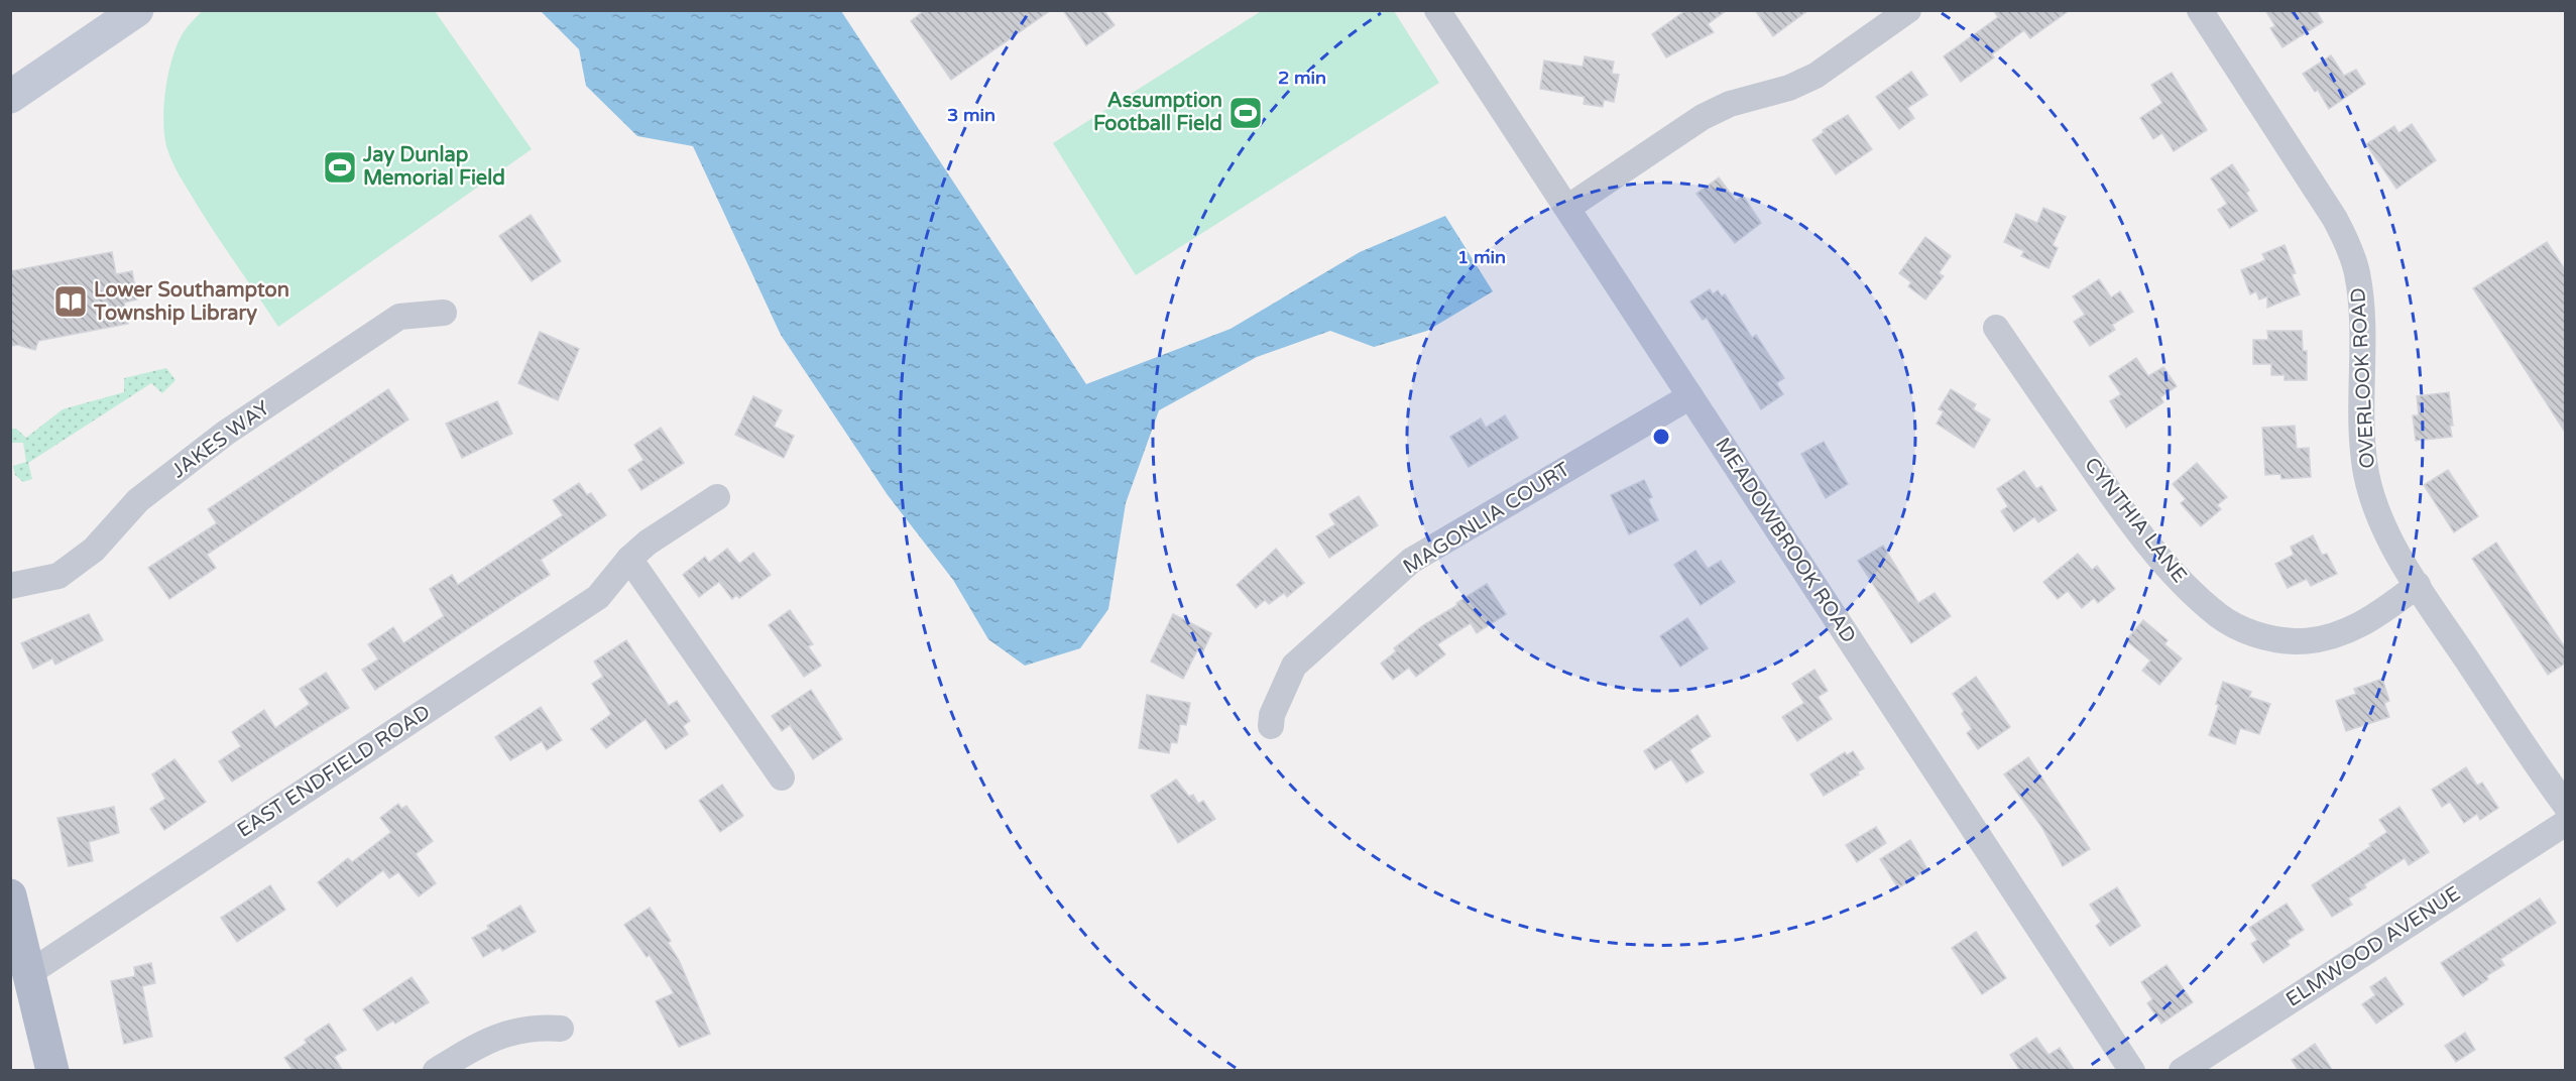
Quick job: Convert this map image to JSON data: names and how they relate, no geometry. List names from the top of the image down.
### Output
{
  "streets": {
    "street": [
      "OVERLOOK ROAD",
      "JAKES WAY",
      "MAGONLIA COURT",
      "CYNTHIA LANE",
      "MEADOWBROOK ROAD",
      "EAST ENDFIELD ROAD",
      "ELMWOOD AVENUE"
    ]
  },
  "crossings": [
    ["OVERLOOK ROAD", "CYNTHIA LANE"],
    ["MAGONLIA COURT", "MEADOWBROOK ROAD"]
  ],
  "places": {
    "sports": ["Assumption Football Field", "Jay Dunlap Memorial Field"],
    "library": ["Lower Southampton Township Library"]
  },
  "rings": ["2 min", "3 min", "1 min"]
}
